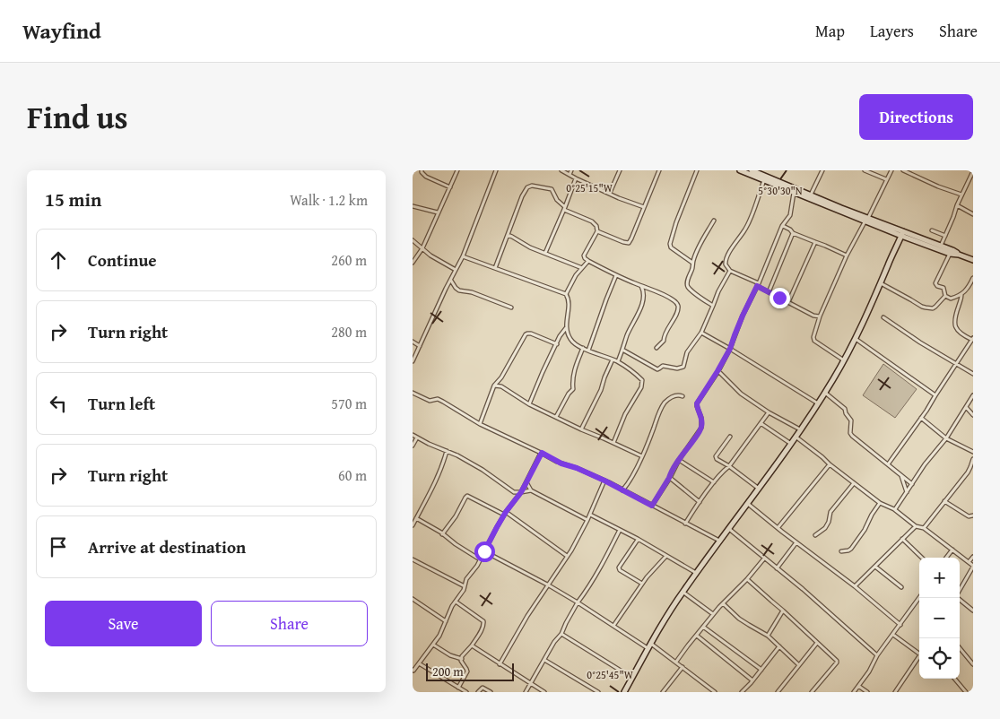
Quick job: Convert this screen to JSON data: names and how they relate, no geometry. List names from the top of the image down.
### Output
{
  "scale_bar": "200 m",
  "page": {
    "header": "Wayfind",
    "nav": ["Map", "Layers", "Share"],
    "title": "Find us",
    "buttons": [
      "Directions",
      ["Save", "Share"]
    ],
    "heading": ["15 min", "Walk · 1.2 km"],
    "list": [
      ["Continue", "260 m"],
      ["Turn right", "280 m"],
      ["Turn left", "570 m"],
      ["Turn right", "60 m"],
      "Arrive at destination"
    ],
    "map_buttons": ["+", "−"],
    "scale": "200 m"
  },
  "coordinates": ["0°25'15\"W", "5°30'30\"N", "0°25'45\"W"]
}
